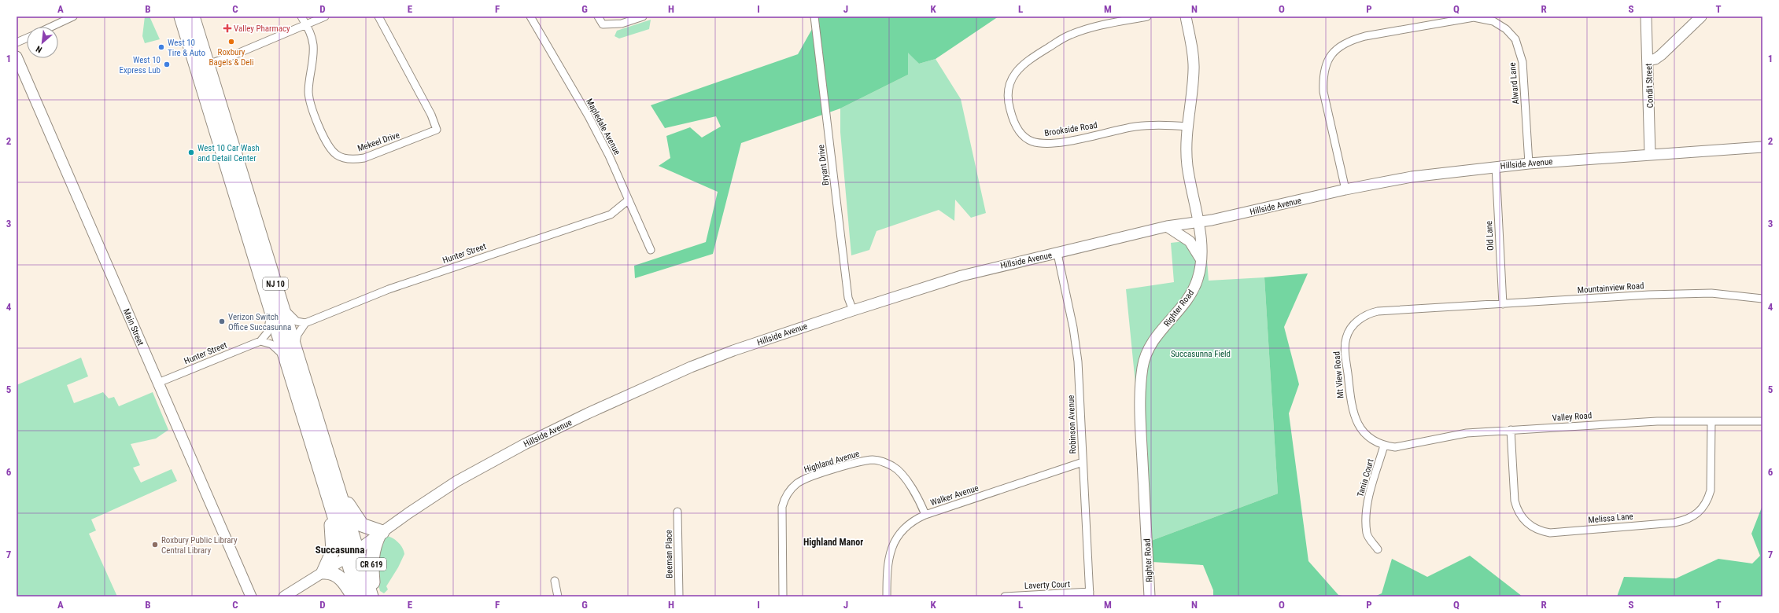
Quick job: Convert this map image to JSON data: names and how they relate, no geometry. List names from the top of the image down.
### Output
{
  "streets": {
    "highway": ["NJ 10", "CR 619"],
    "main road": [
      "Condit Street",
      "Hillside Avenue",
      "Righter Road",
      "Main Street"
    ],
    "street": [
      "Alward Lane",
      "Mapledale Avenue",
      "Brookside Road",
      "Mekeel Drive",
      "Bryant Drive",
      "Old Lane",
      "Hunter Street",
      "Mountainview Road",
      "Mt View Road",
      "Valley Road",
      "Robinson Avenue",
      "Highland Avenue",
      "Tania Court",
      "Walker Avenue",
      "Melissa Lane",
      "Beeman Place",
      "Laverty Court"
    ]
  },
  "crossings": [
    ["Alward Lane", "Hillside Avenue"],
    ["Condit Street", "Hillside Avenue"],
    ["Mapledale Avenue", "Hunter Street"],
    ["Brookside Road", "Righter Road"],
    ["Hillside Avenue", "Bryant Drive"],
    ["Hillside Avenue", "Old Lane"],
    ["Hillside Avenue", "NJ 10"],
    ["Hillside Avenue", "Righter Road"],
    ["Hillside Avenue", "Robinson Avenue"],
    ["Hillside Avenue", "CR 619"],
    ["Old Lane", "Mountainview Road"],
    ["Hunter Street", "Main Street"],
    ["NJ 10", "CR 619"],
    ["Mountainview Road", "Mt View Road"],
    ["Mt View Road", "Valley Road"],
    ["Mt View Road", "Tania Court"],
    ["Valley Road", "Tania Court"],
    ["Valley Road", "Melissa Lane"],
    ["Robinson Avenue", "Walker Avenue"],
    ["Robinson Avenue", "Laverty Court"],
    ["Highland Avenue", "Walker Avenue"]
  ],
  "districts": ["Highland Manor", "Succasunna"],
  "parks": ["Succasunna Field"],
  "places": {
    "health": ["Valley Pharmacy"],
    "other": [
      "Roxbury Bagels & Deli",
      "West 10 Tire & Auto",
      "West 10 Express Lub",
      "West 10 Car Wash and Detail Center",
      "Verizon Switch Office Succasunna",
      "Roxbury Public Library Central Library"
    ]
  },
  "north": "bottom left",
  "grid": {
    "columns": [
      "A",
      "B",
      "C",
      "D",
      "E",
      "F",
      "G",
      "H",
      "I",
      "J",
      "K",
      "L",
      "M",
      "N",
      "O",
      "P",
      "Q",
      "R",
      "S",
      "T"
    ],
    "rows": [
      "1",
      "2",
      "3",
      "4",
      "5",
      "6",
      "7"
    ]
  }
}
